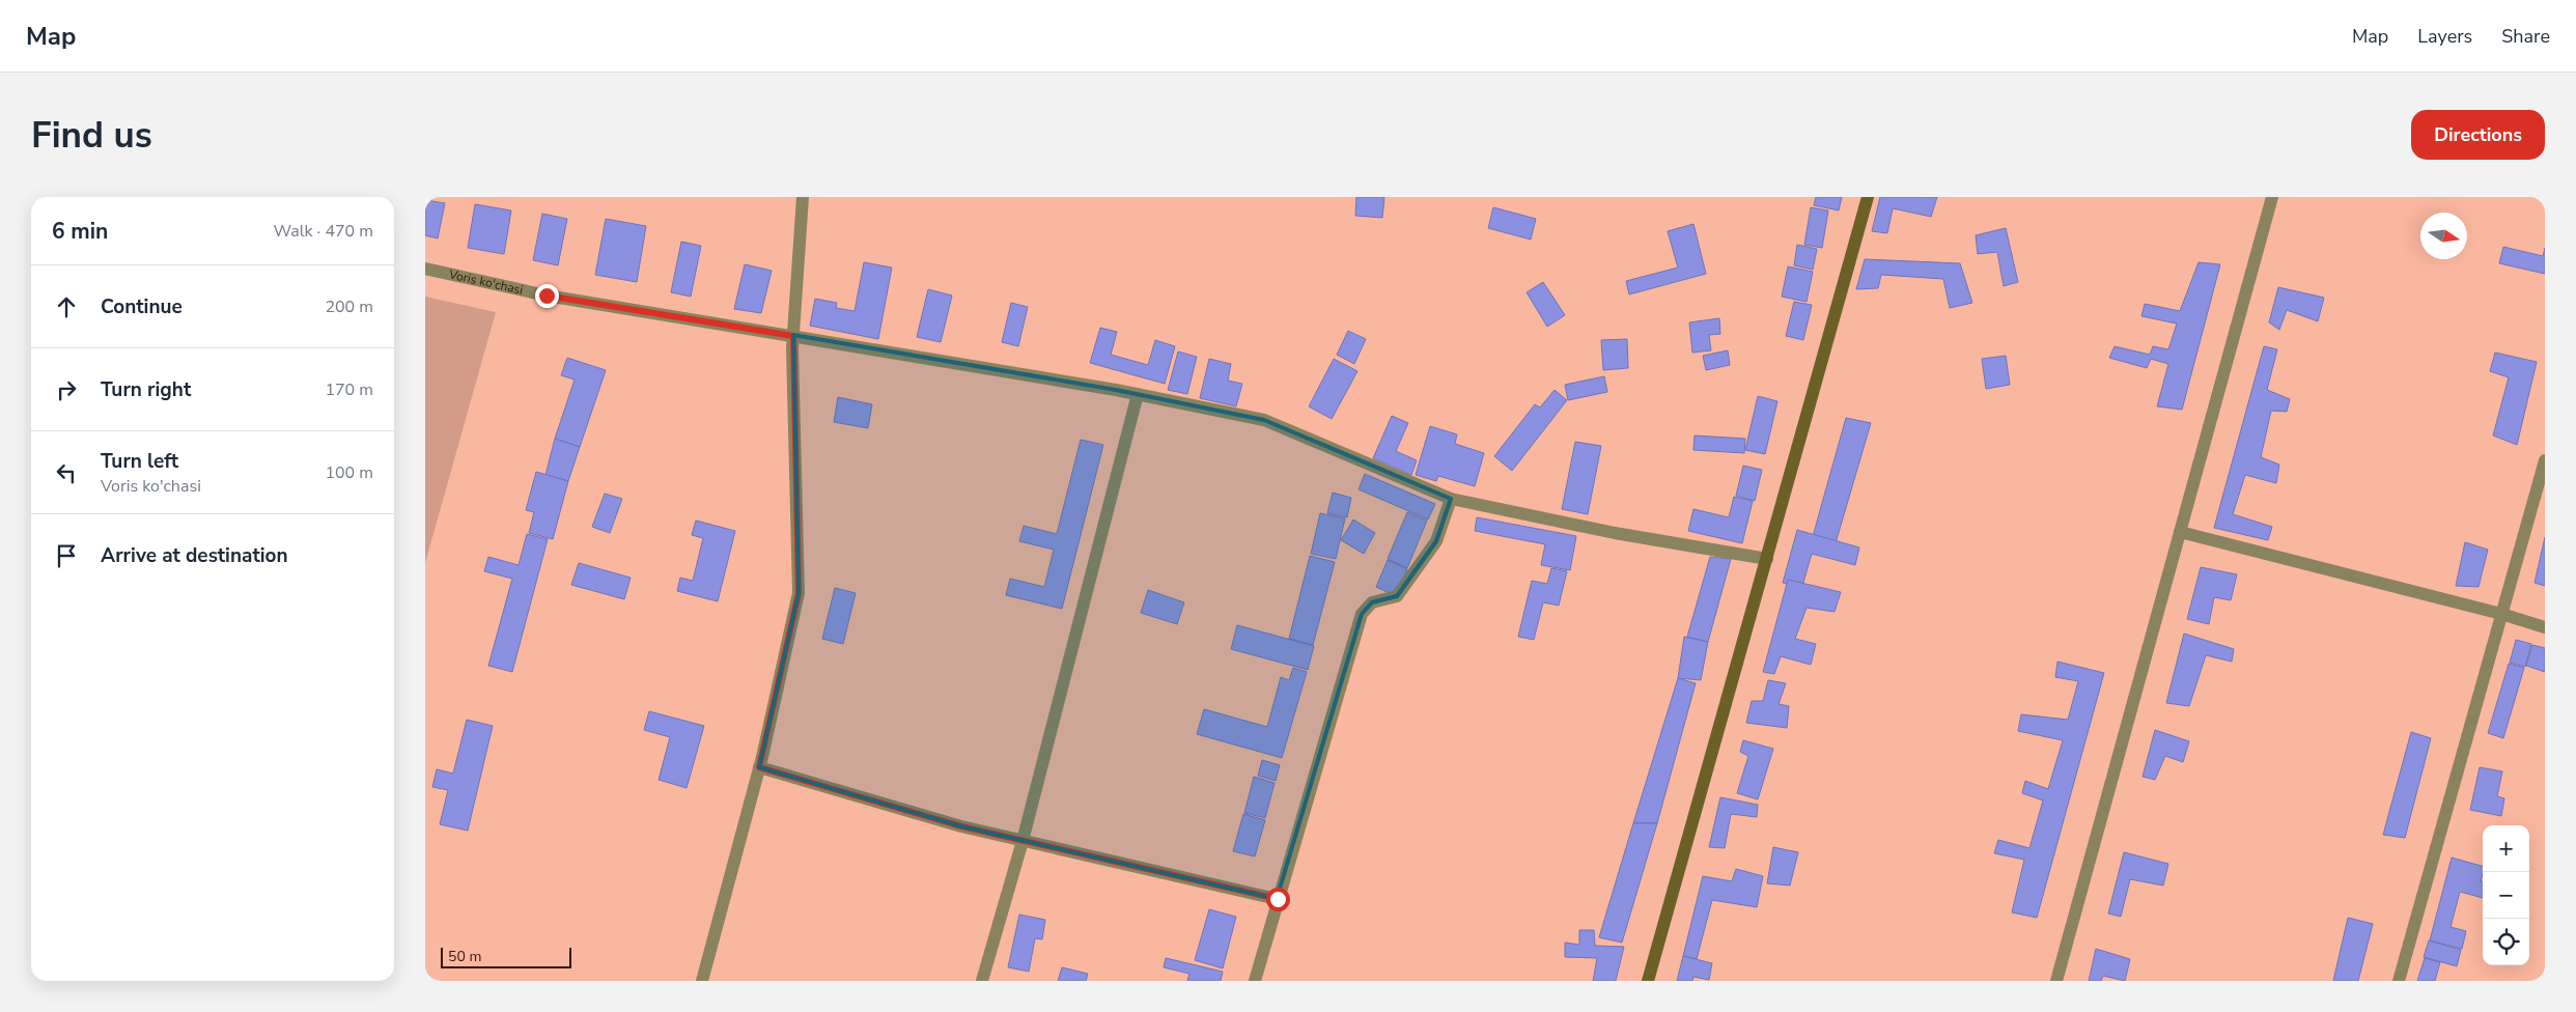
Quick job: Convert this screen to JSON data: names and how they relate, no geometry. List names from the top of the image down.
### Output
{
  "streets": {
    "street": ["Voris ko'chasi"]
  },
  "scale_bar": "50 m",
  "north": "right",
  "page": {
    "header": "Map",
    "nav": ["Map", "Layers", "Share"],
    "buttons": "Directions",
    "title": "Find us",
    "heading": ["6 min", "Walk · 470 m"],
    "list": [
      ["Continue", "200 m"],
      ["Turn right", "170 m"],
      ["Turn left", "Voris ko'chasi", "100 m"],
      "Arrive at destination"
    ],
    "map_buttons": ["+", "−"],
    "scale": "50 m"
  }
}
